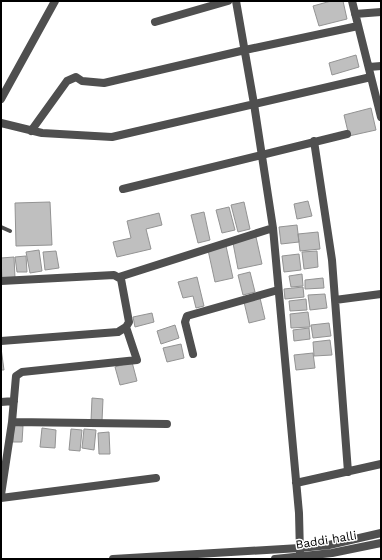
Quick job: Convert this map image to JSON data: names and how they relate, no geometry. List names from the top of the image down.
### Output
{
  "streets": {
    "street": ["Baddi halli"]
  }
}
